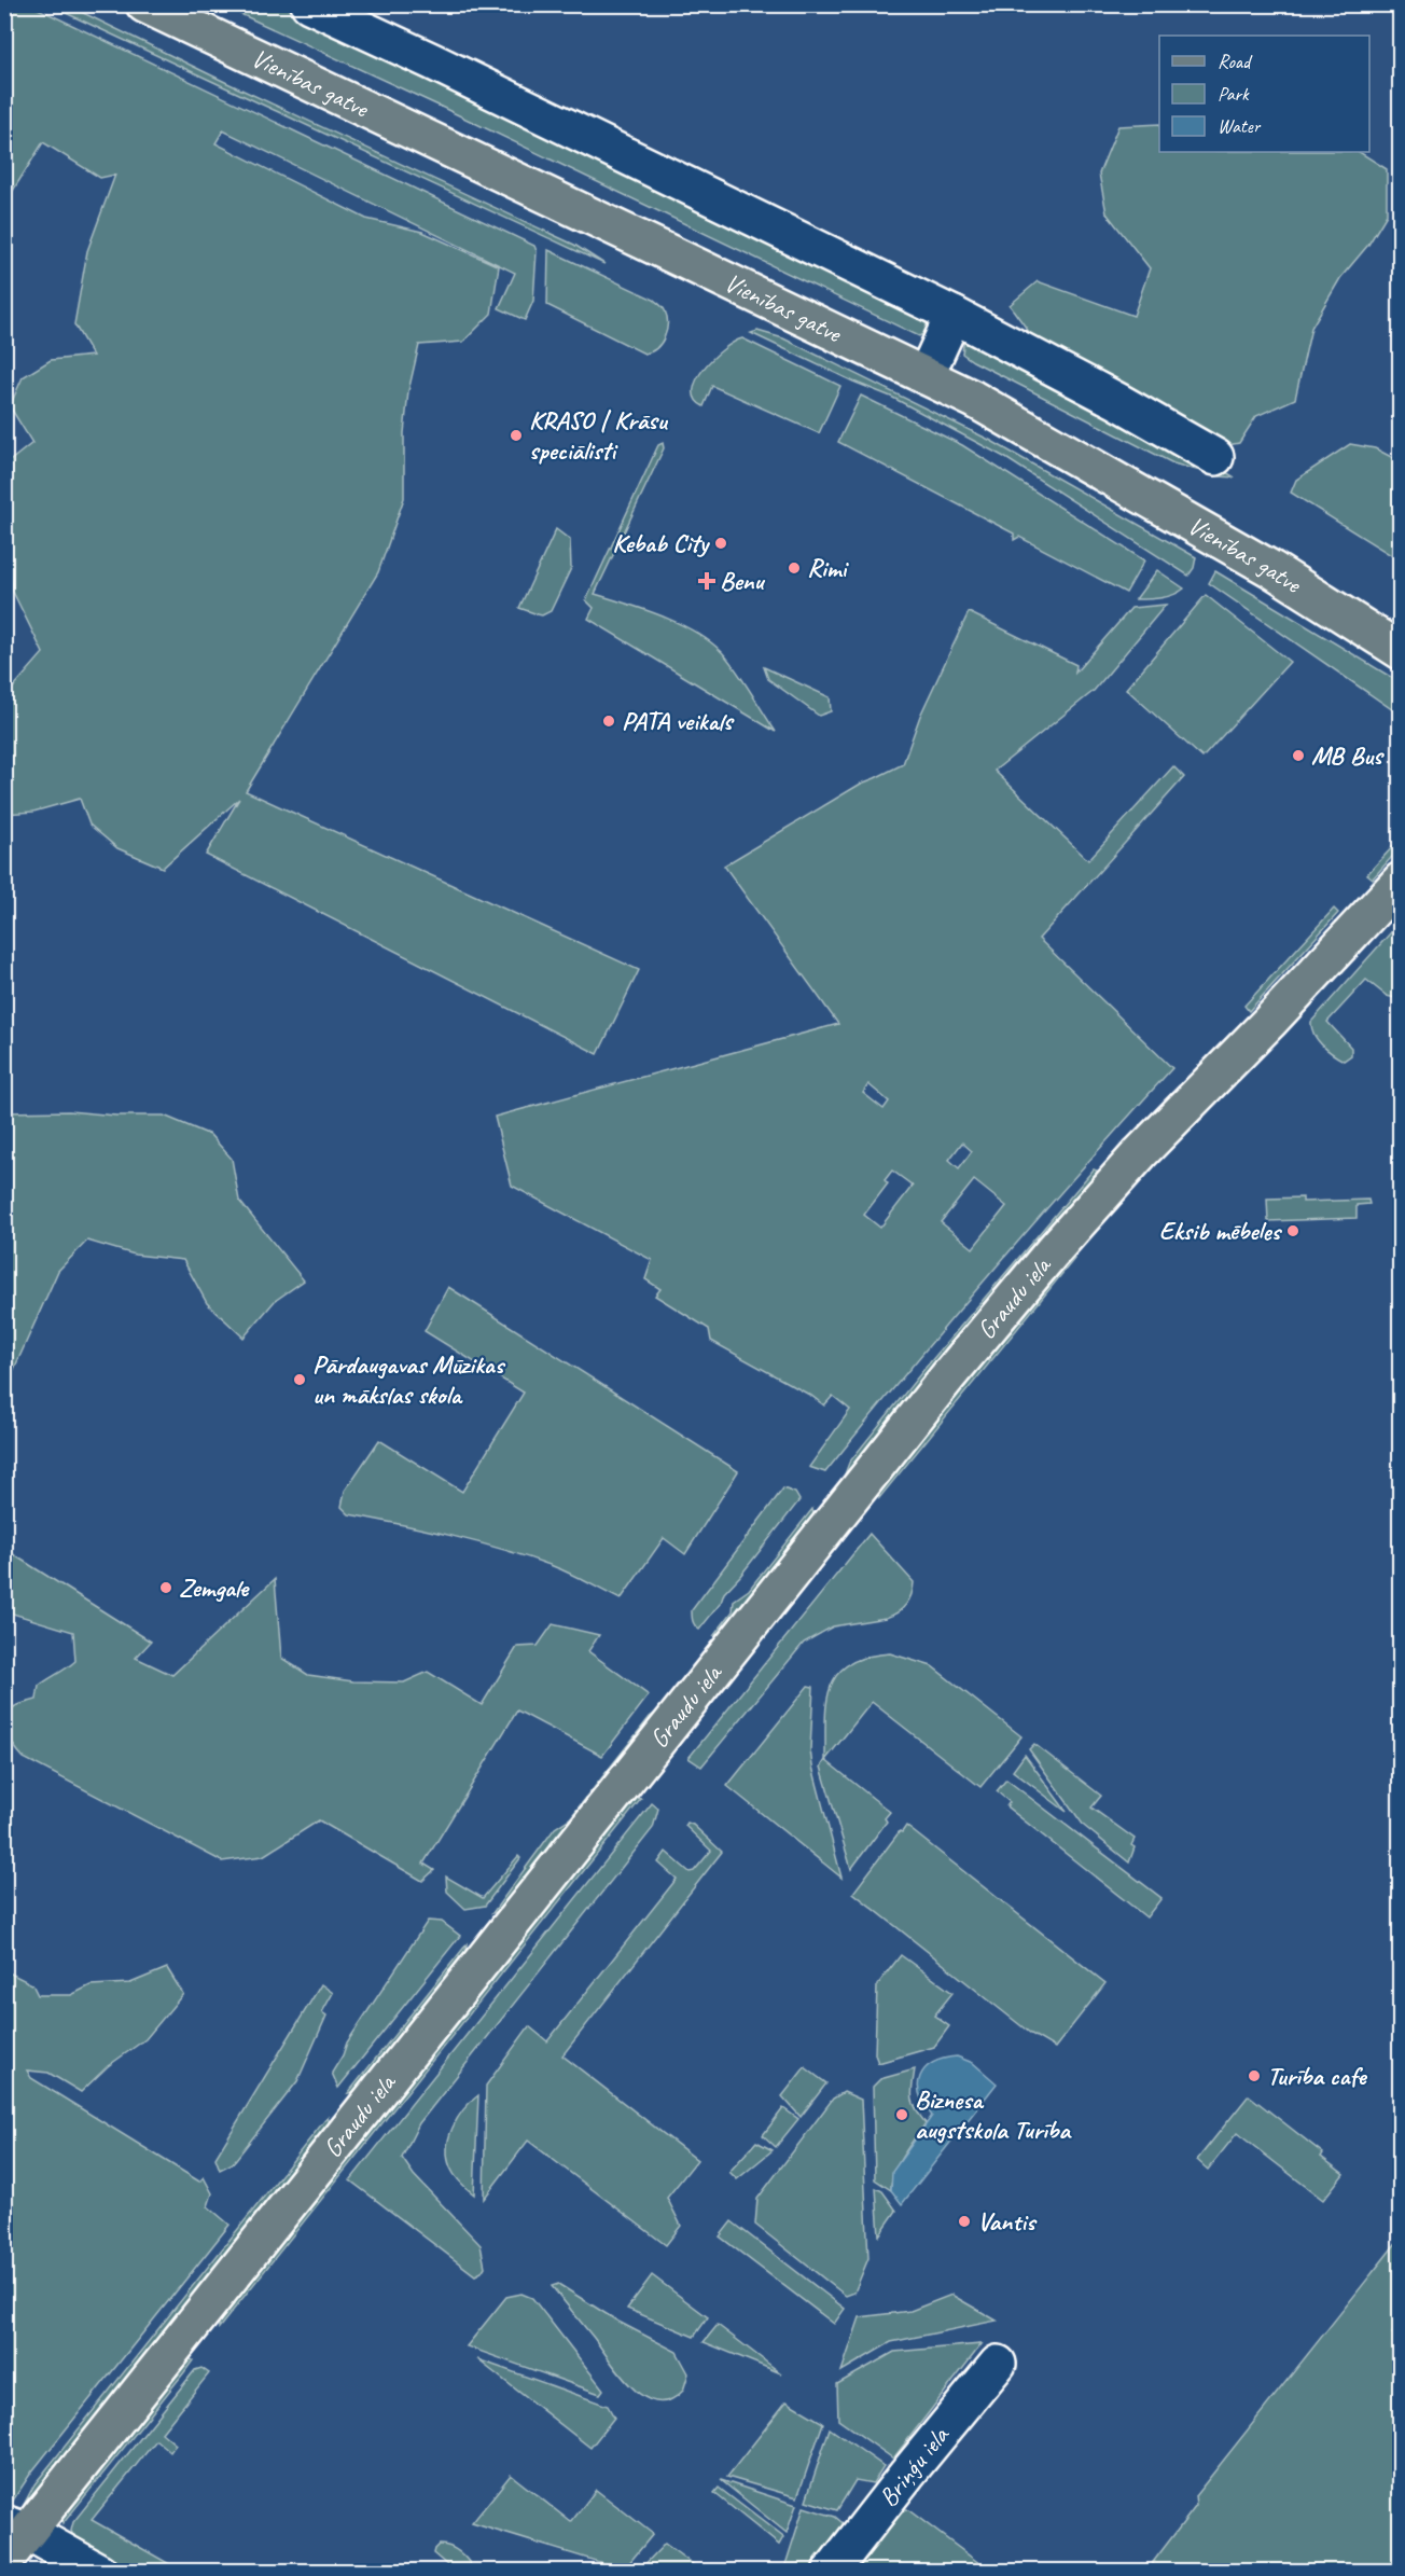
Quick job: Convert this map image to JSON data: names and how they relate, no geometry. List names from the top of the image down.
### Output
{
  "streets": {
    "main road": ["Vienības gatve", "Graudu iela"],
    "street": ["Briņģu iela"]
  },
  "places": {
    "other": [
      "KRASO | Krāsu speciālisti",
      "Kebab City",
      "Rimi",
      "PATA veikals",
      "MB Bus",
      "Eksib mēbeles",
      "Pārdaugavas Mūzikas un mākslas skola",
      "Zemgale",
      "Turība cafe",
      "Biznesa augstskola Turība",
      "Vantis"
    ],
    "health": ["Benu"]
  },
  "legend": ["Road", "Park", "Water"]
}
